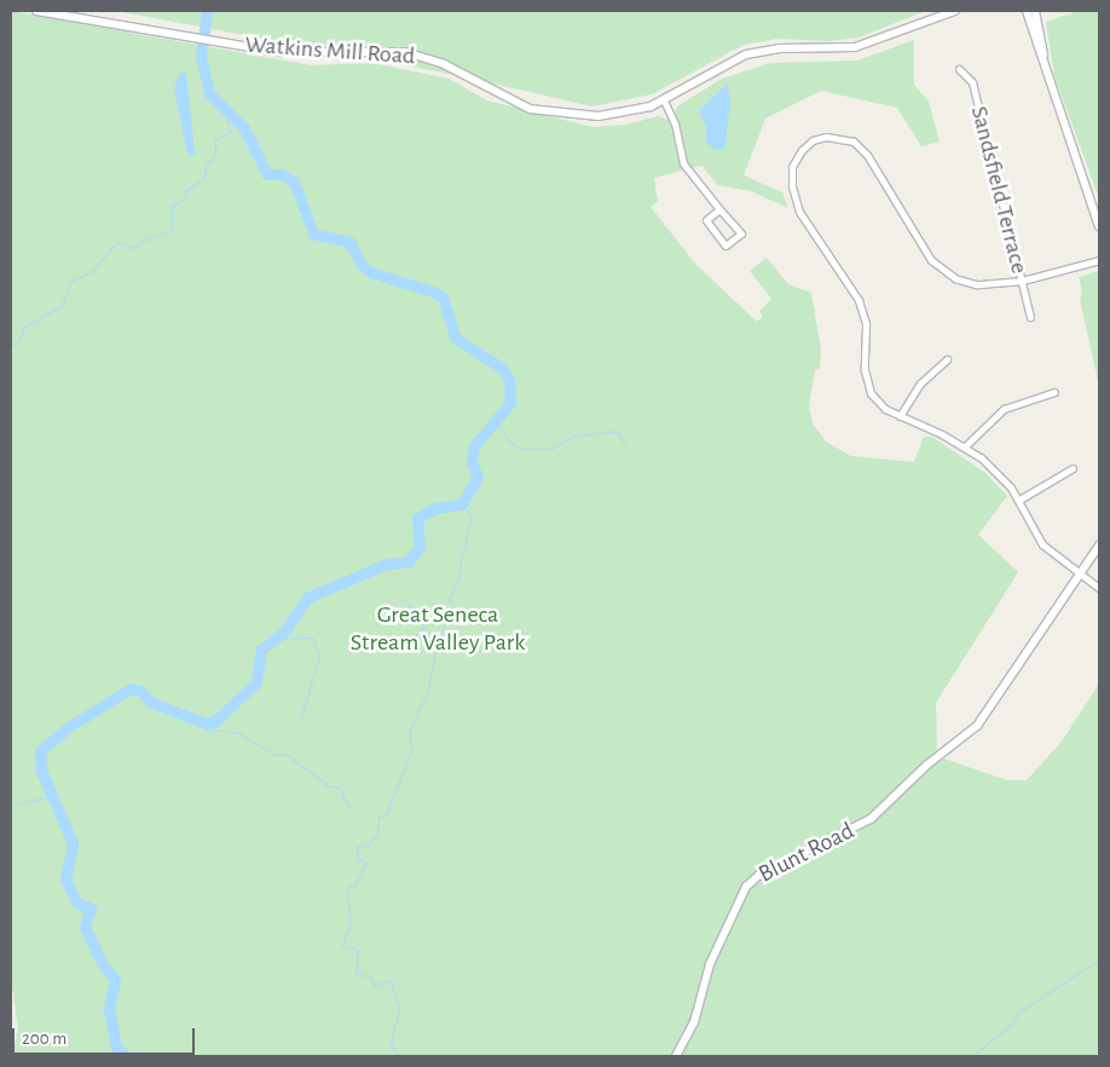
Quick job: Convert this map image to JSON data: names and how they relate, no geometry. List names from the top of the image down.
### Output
{
  "streets": {
    "street": ["Watkins Mill Road", "Sandsfield Terrace", "Blunt Road"]
  },
  "parks": ["Great Seneca Stream Valley Park"],
  "scale_bar": "200 m"
}
